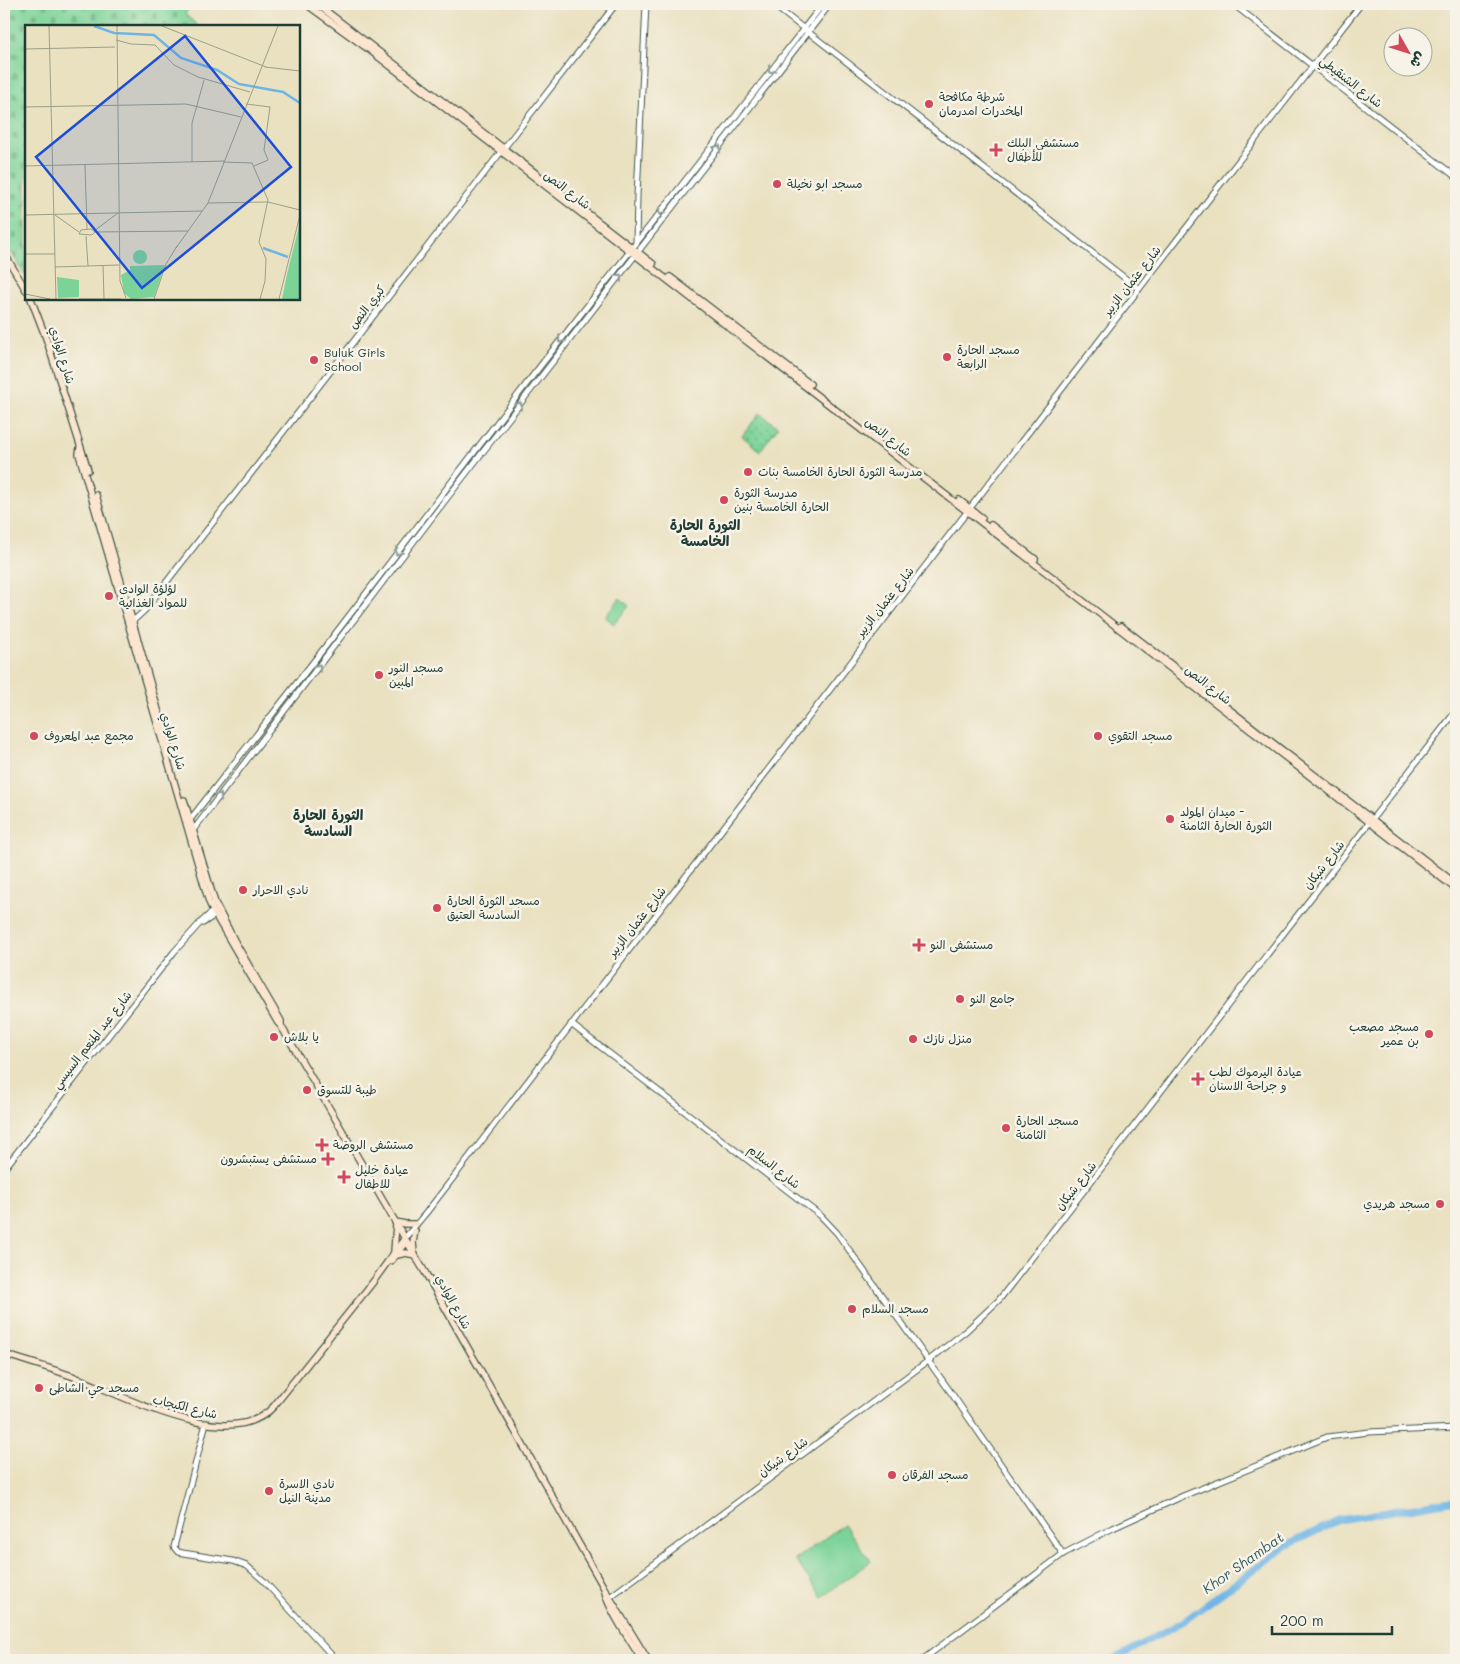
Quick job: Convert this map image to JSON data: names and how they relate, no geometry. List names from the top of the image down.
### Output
{
  "streets": {
    "main road": ["شارع النص", "شارع الوادي", "شارع الكبجاب"],
    "street": [
      "شارع الشنقيطي",
      "شارع عثمان الزبير",
      "كبري النص",
      "شارع شيكان",
      "شارع عبد المنعم السيسي",
      "شارع السلام"
    ]
  },
  "crossings": [
    ["شارع الشنقيطي", "شارع عثمان الزبير"],
    ["شارع النص", "شارع عثمان الزبير"],
    ["شارع النص", "كبري النص"],
    ["شارع النص", "شارع شيكان"],
    ["شارع عثمان الزبير", "شارع الوادي"],
    ["شارع عثمان الزبير", "شارع السلام"],
    ["شارع عثمان الزبير", "شارع الكبجاب"],
    ["كبري النص", "شارع الوادي"],
    ["شارع الوادي", "شارع شيكان"],
    ["شارع الوادي", "شارع عبد المنعم السيسي"],
    ["شارع الوادي", "شارع الكبجاب"],
    ["شارع شيكان", "شارع السلام"]
  ],
  "districts": ["الثورة الحارة الخامسة", "الثورة الحارة السادسة"],
  "water": ["Khor Shambat"],
  "places": {
    "other": [
      "شرطة مكافحة المخدرات امدرمان",
      "مسجد ابو نخيلة",
      "مسجد الحارة الرابعة",
      "Buluk Girls School",
      "مدرسة الثورة الحارة الخامسة بنات",
      "مدرسة الثورة الحارة الخامسة بنين",
      "لؤلؤة الوادي للمواد الغذائية",
      "مسجد النور المبين",
      "مجمع عبد المعروف",
      "مسجد التقوي",
      "ميدان المولد - الثورة الحارة الثامنة",
      "نادي الاحرار",
      "مسجد الثورة الحارة السادسة العتيق",
      "جامع النو",
      "مسجد مصعب بن عمير",
      "يا بلاش",
      "منزل نازك",
      "طيبة للتسوق",
      "مسجد الحارة الثامنة",
      "مسجد هريدي",
      "مسجد السلام",
      "مسجد حي الشاطئ",
      "مسجد الفرقان",
      "نادي الاسرة مدينة النيل"
    ],
    "health": [
      "مستشفى البلك للأطفال",
      "مستشفى النو",
      "عيادة اليرموك لطب و جراحة الاسنان",
      "مستشفى الروضة",
      "مستشفى يستبشرون",
      "عيادة خليل للاطفال"
    ]
  },
  "scale_bar": "200 m",
  "north": "bottom right"
}
